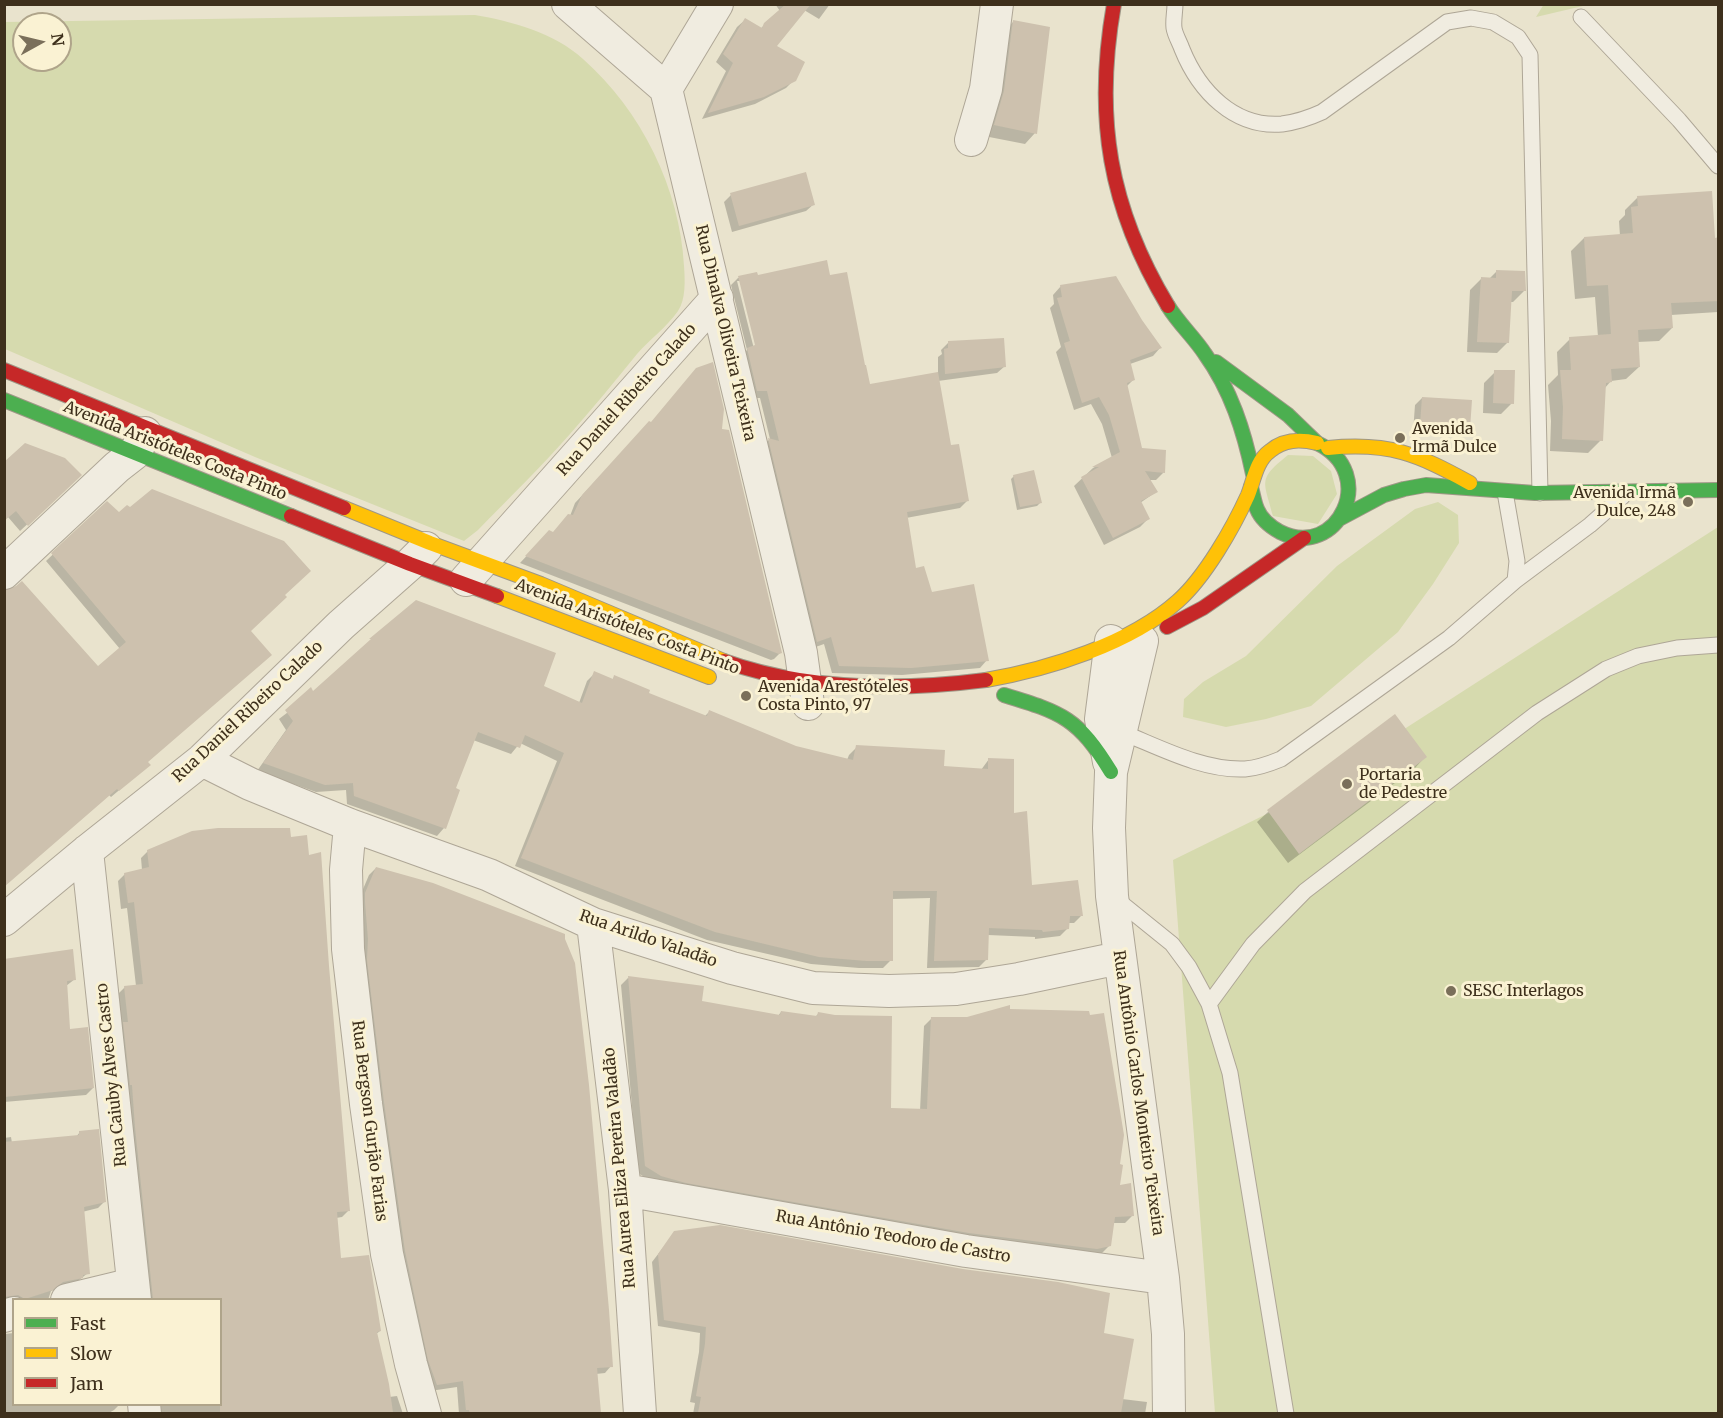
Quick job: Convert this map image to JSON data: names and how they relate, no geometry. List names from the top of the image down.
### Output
{
  "streets": {
    "main road": ["Avenida Aristóteles Costa Pinto"],
    "street": [
      "Rua Dinalva Oliveira Teixeira",
      "Rua Daniel Ribeiro Calado",
      "Rua Arildo Valadão",
      "Rua Caiuby Alves Castro",
      "Rua Antônio Carlos Monteiro Teixeira",
      "Rua Bergson Gurjão Farias",
      "Rua Aurea Eliza Pereira Valadão",
      "Rua Antônio Teodoro de Castro"
    ]
  },
  "crossings": [
    ["Rua Dinalva Oliveira Teixeira", "Rua Daniel Ribeiro Calado"],
    ["Rua Dinalva Oliveira Teixeira", "Avenida Aristóteles Costa Pinto"],
    ["Rua Daniel Ribeiro Calado", "Avenida Aristóteles Costa Pinto"],
    ["Rua Daniel Ribeiro Calado", "Rua Arildo Valadão"],
    ["Rua Daniel Ribeiro Calado", "Rua Caiuby Alves Castro"],
    ["Avenida Aristóteles Costa Pinto", "Rua Antônio Carlos Monteiro Teixeira"],
    ["Rua Arildo Valadão", "Rua Antônio Carlos Monteiro Teixeira"],
    ["Rua Arildo Valadão", "Rua Bergson Gurjão Farias"],
    ["Rua Arildo Valadão", "Rua Aurea Eliza Pereira Valadão"],
    ["Rua Antônio Carlos Monteiro Teixeira", "Rua Antônio Teodoro de Castro"],
    ["Rua Aurea Eliza Pereira Valadão", "Rua Antônio Teodoro de Castro"]
  ],
  "places": [
    "Avenida Irmã Dulce",
    "Avenida Irmã Dulce, 248",
    "Avenida Arestóteles Costa Pinto, 97",
    "Portaria de Pedestre",
    "SESC Interlagos"
  ],
  "legend": ["Fast", "Slow", "Jam"],
  "north": "right"
}
